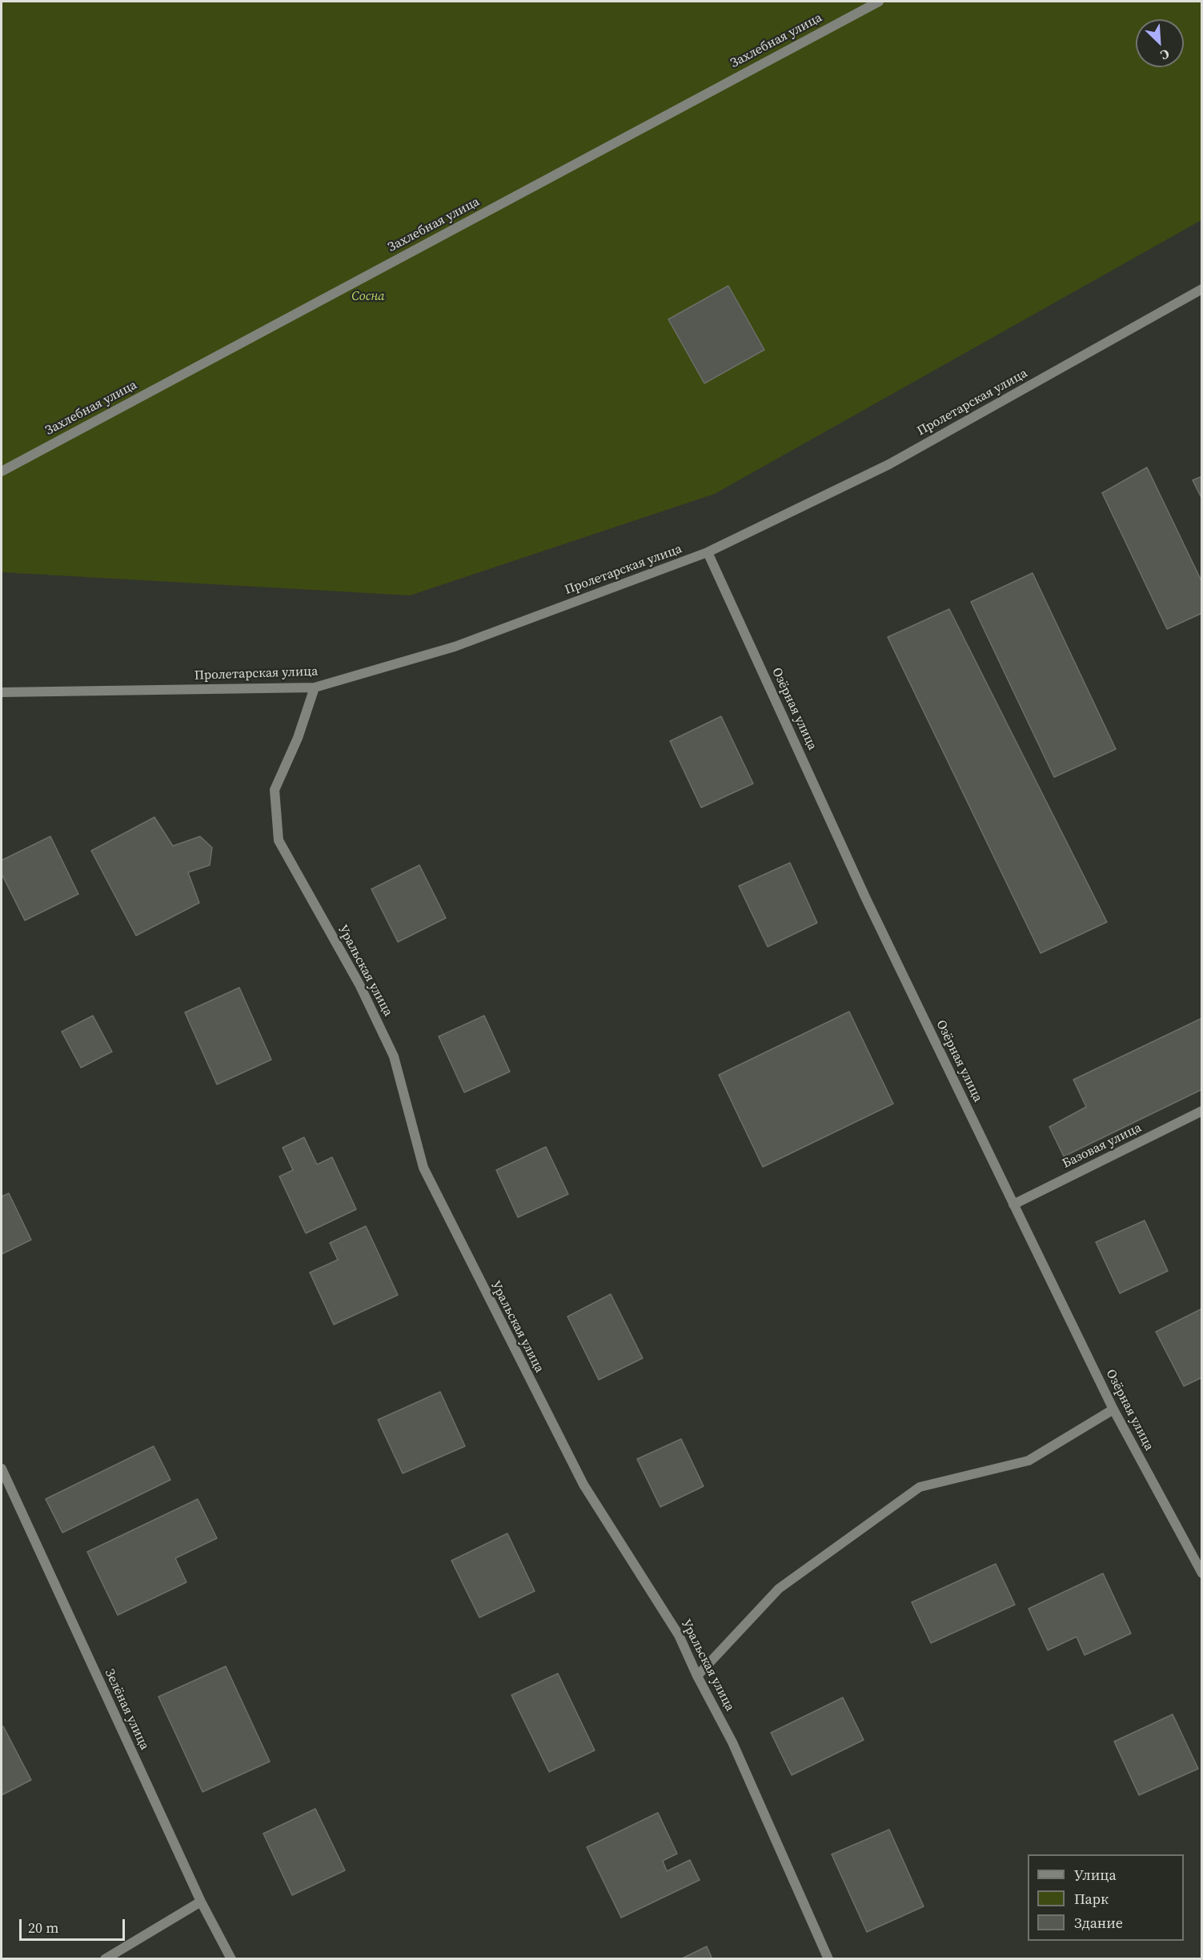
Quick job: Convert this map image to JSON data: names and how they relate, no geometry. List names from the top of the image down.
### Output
{
  "streets": {
    "street": [
      "Захлебная улица",
      "Пролетарская улица",
      "Озёрная улица",
      "Уральская улица",
      "Базовая улица",
      "Зелёная улица"
    ]
  },
  "crossings": [
    ["Пролетарская улица", "Озёрная улица"],
    ["Пролетарская улица", "Уральская улица"],
    ["Озёрная улица", "Базовая улица"]
  ],
  "parks": ["Сосна"],
  "legend": ["Улица", "Парк", "Здание"],
  "scale_bar": "20 m",
  "north": "bottom right"
}
